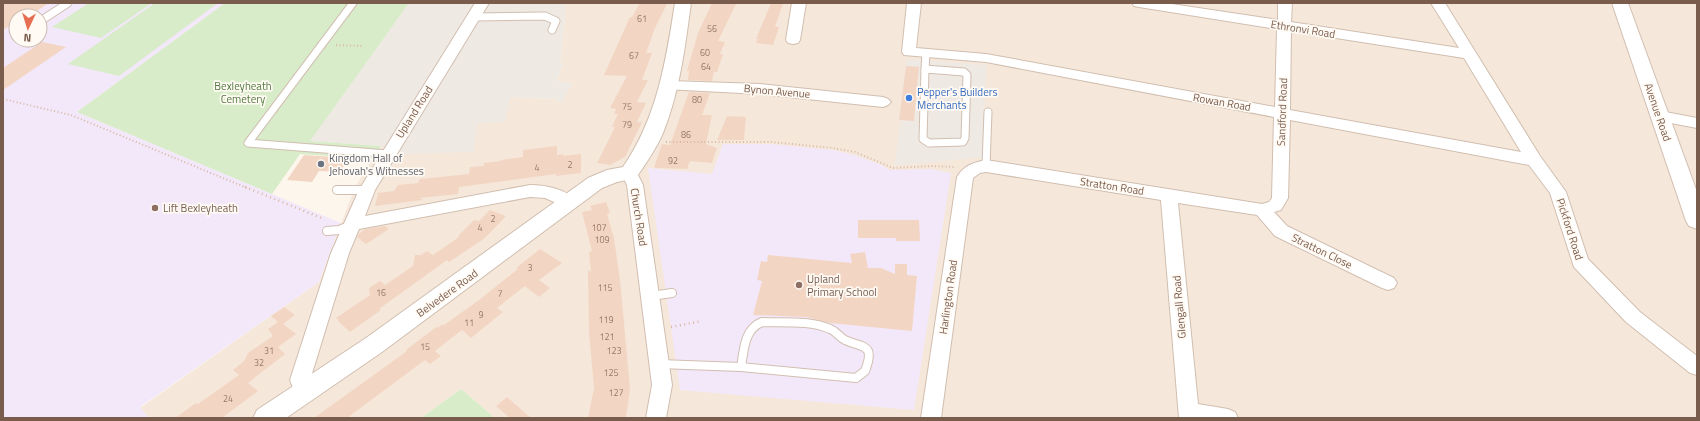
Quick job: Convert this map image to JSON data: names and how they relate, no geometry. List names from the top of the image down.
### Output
{
  "streets": {
    "street": [
      "Ethronvi Road",
      "Bynon Avenue",
      "Rowan Road",
      "Upland Road",
      "Sandford Road",
      "Avenue Road",
      "Stratton Road",
      "Church Road",
      "Pickford Road",
      "Stratton Close",
      "Belvedere Road",
      "Harlington Road",
      "Glengall Road"
    ]
  },
  "crossings": [
    ["Ethronvi Road", "Sandford Road"],
    ["Ethronvi Road", "Pickford Road"],
    ["Bynon Avenue", "Church Road"],
    ["Rowan Road", "Sandford Road"],
    ["Rowan Road", "Pickford Road"],
    ["Upland Road", "Belvedere Road"],
    ["Sandford Road", "Stratton Road"],
    ["Sandford Road", "Stratton Close"],
    ["Stratton Road", "Stratton Close"],
    ["Stratton Road", "Harlington Road"],
    ["Stratton Road", "Glengall Road"],
    ["Church Road", "Belvedere Road"]
  ],
  "parks": ["Bexleyheath Cemetery"],
  "places": [
    "Pepper's Builders Merchants",
    "Kingdom Hall of Jehovah's Witnesses",
    "Lift Bexleyheath",
    "Upland Primary School"
  ],
  "house_numbers": [
    "61",
    "56",
    "60",
    "67",
    "64",
    "80",
    "75",
    "79",
    "86",
    "92",
    "2",
    "4",
    "2",
    "4",
    "107",
    "109",
    "3",
    "115",
    "16",
    "7",
    "9",
    "119",
    "11",
    "121",
    "15",
    "31",
    "123",
    "32",
    "125",
    "127",
    "24"
  ],
  "north": "bottom"
}
